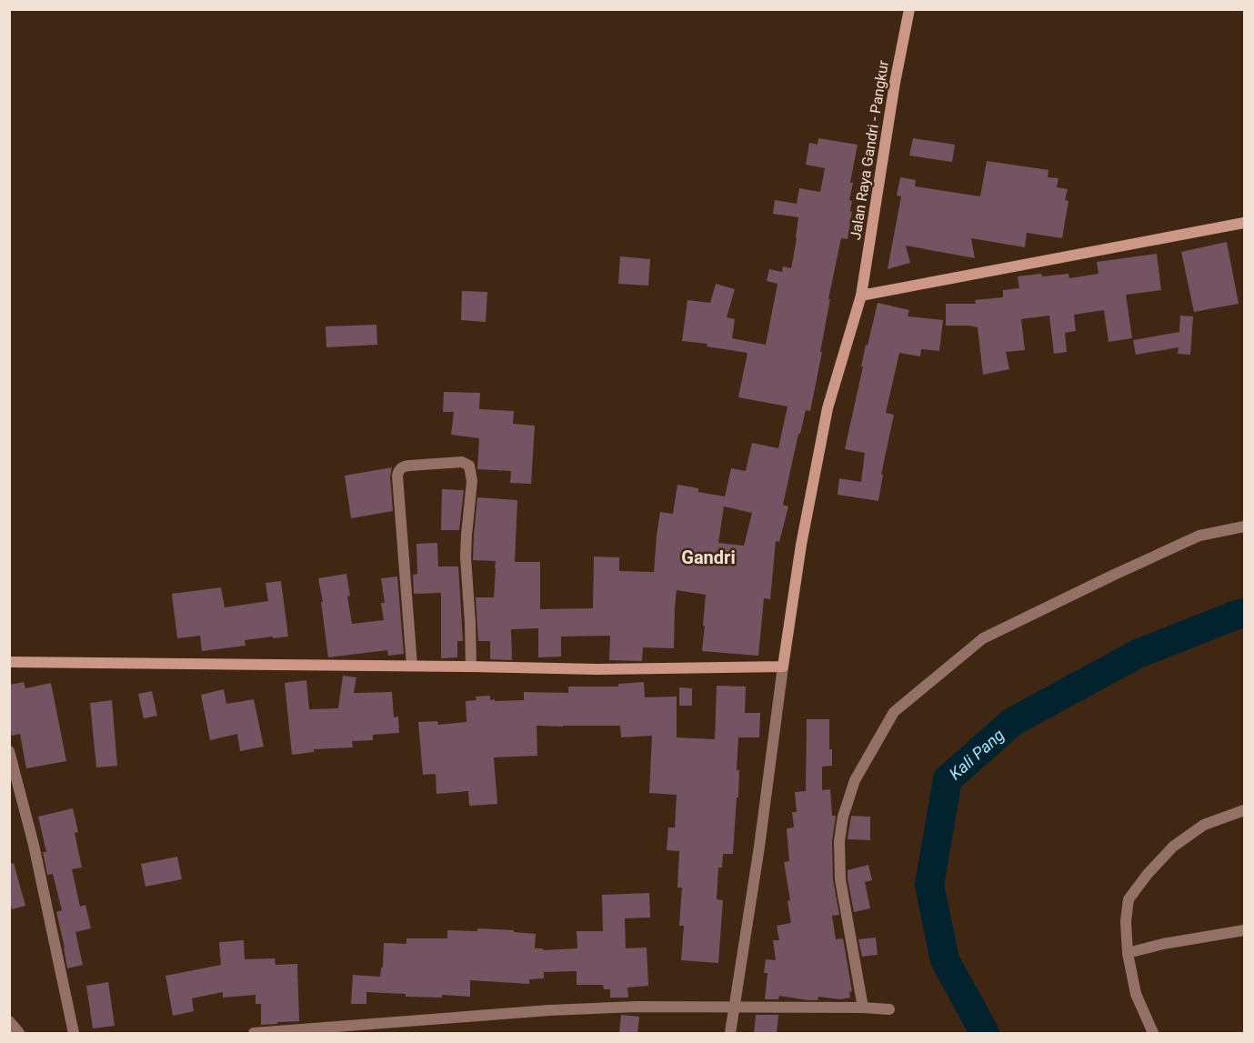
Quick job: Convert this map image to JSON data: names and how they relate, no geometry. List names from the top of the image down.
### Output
{
  "streets": {
    "street": ["Jalan Raya Gandri - Pangkur"]
  },
  "districts": ["Gandri"],
  "water": ["Kali Pang"]
}
